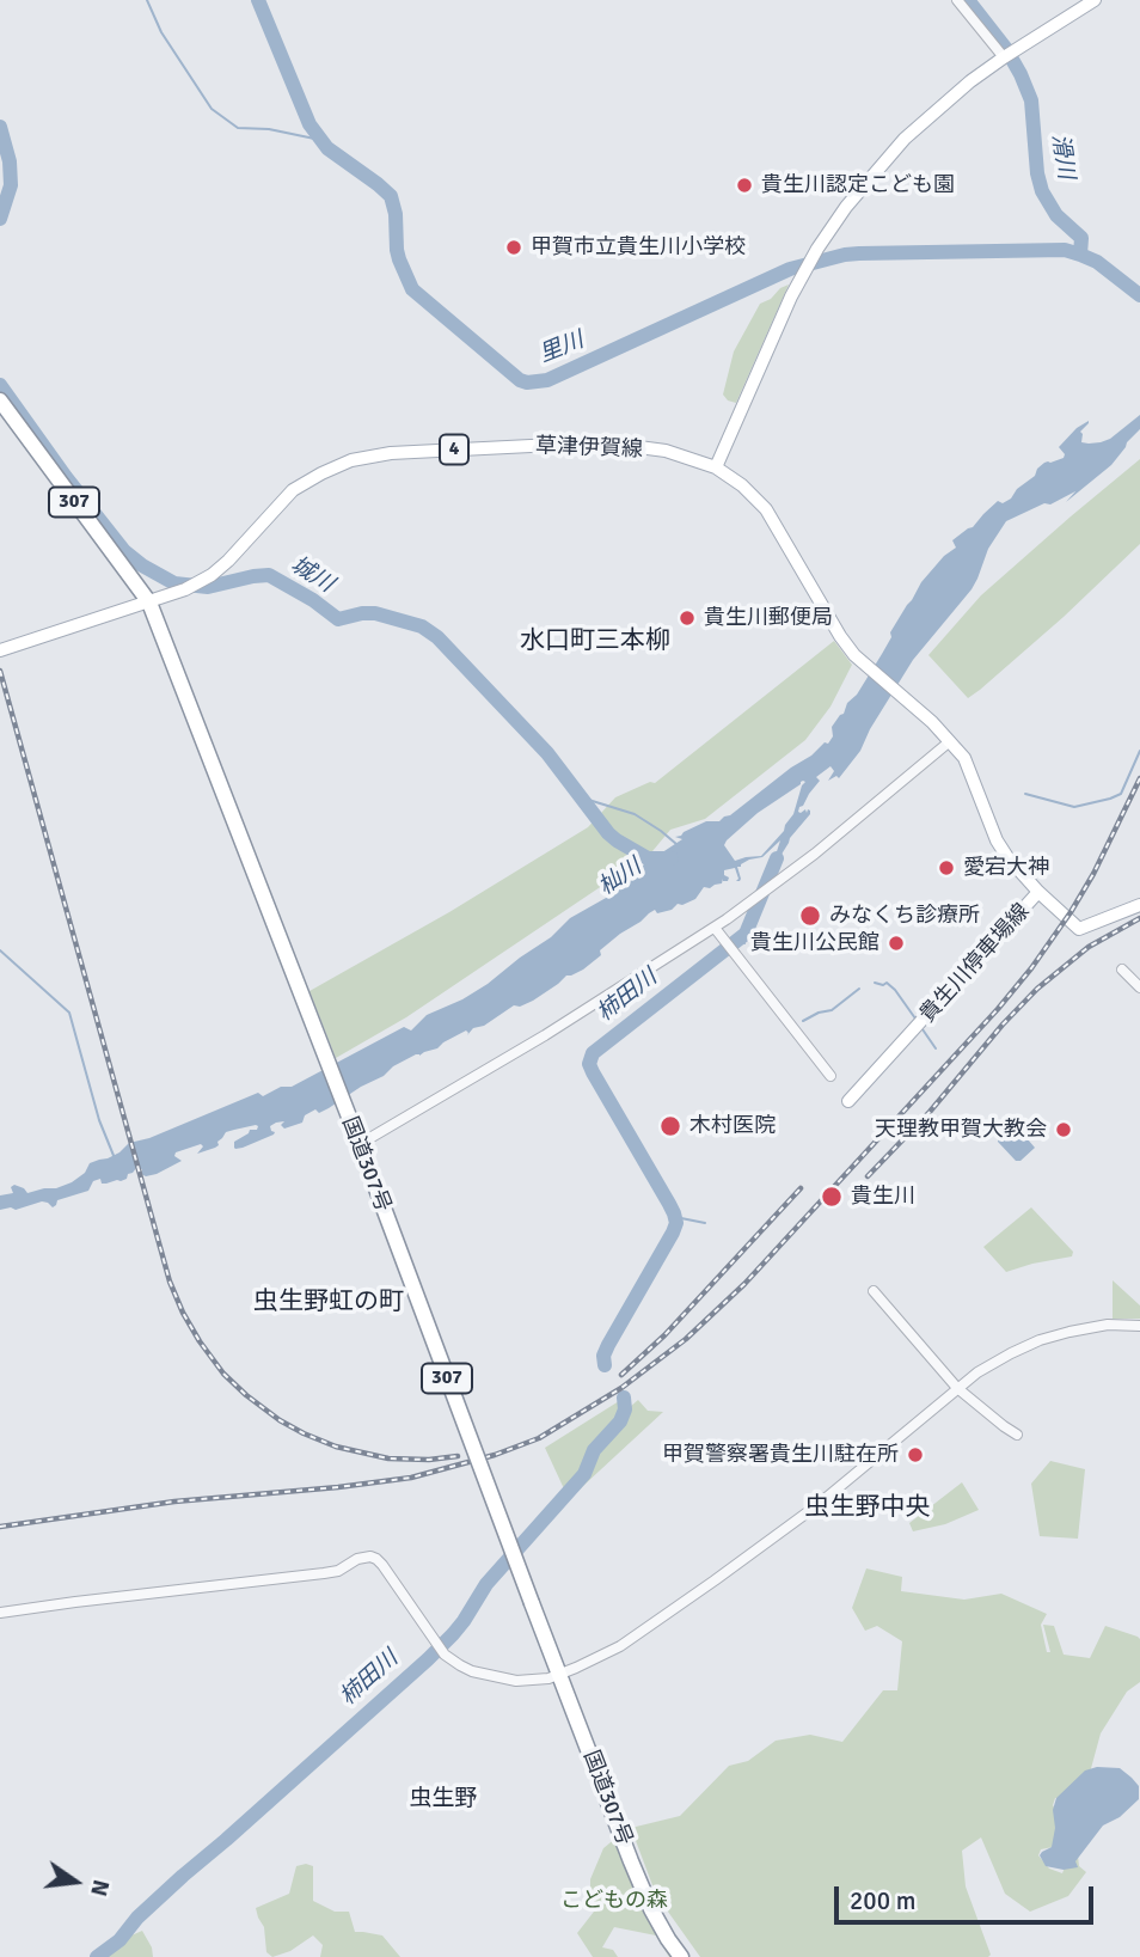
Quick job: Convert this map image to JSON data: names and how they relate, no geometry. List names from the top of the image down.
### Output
{
  "streets": {
    "highway": ["307", "国道307号"],
    "main road": ["草津伊賀線", "4", "貴生川停車場線"]
  },
  "crossings": [
    ["草津伊賀線", "貴生川停車場線"],
    ["草津伊賀線", "国道307号"]
  ],
  "districts": [
    "水口町三本柳",
    "虫生野虹の町",
    "虫生野中央",
    "虫生野"
  ],
  "water": [
    "滑川",
    "里川",
    "城川",
    "杣川",
    "柿田川"
  ],
  "parks": ["こどもの森"],
  "places": [
    "貴生川認定こども園",
    "甲賀市立貴生川小学校",
    "貴生川郵便局",
    "愛宕大神",
    "みなくち診療所",
    "貴生川公民館",
    "木村医院",
    "天理教甲賀大教会",
    "貴生川",
    "甲賀警察署貴生川駐在所"
  ],
  "scale_bar": "200 m",
  "north": "right"
}
